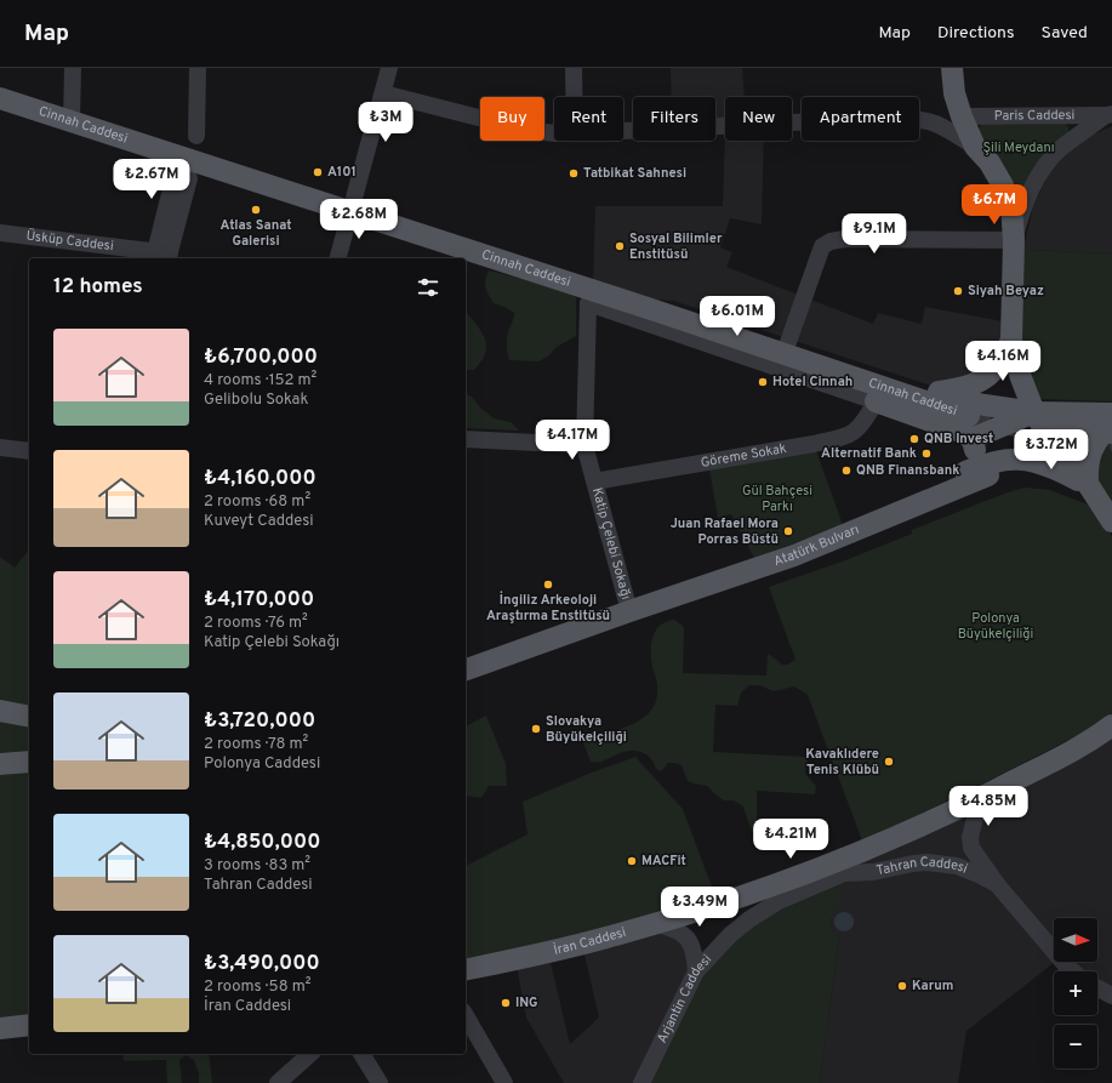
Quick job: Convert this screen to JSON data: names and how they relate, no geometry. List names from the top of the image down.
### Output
{
  "streets": {
    "main road": ["Cinnah Caddesi", "Atatürk Bulvarı", "İran Caddesi"],
    "street": [
      "Paris Caddesi",
      "Üsküp Caddesi",
      "Göreme Sokak",
      "Katip Çelebi Sokağı",
      "Tahran Caddesi",
      "Arjantin Caddesi"
    ]
  },
  "crossings": [
    ["Göreme Sokak", "Katip Çelebi Sokağı"],
    ["Katip Çelebi Sokağı", "Atatürk Bulvarı"],
    ["Tahran Caddesi", "Arjantin Caddesi"]
  ],
  "parks": ["Şili Meydanı", "Gül Bahçesi Parkı", "Polonya Büyükelçiliği"],
  "places": [
    "A101",
    "Tatbikat Sahnesi",
    "Atlas Sanat Galerisi",
    "Sosyal Bilimler Enstitüsü",
    "Siyah Beyaz",
    "Hotel Cinnah",
    "QNB Invest",
    "Alternatif Bank",
    "QNB Finansbank",
    "Juan Rafael Mora Porras Büstü",
    "İngiliz Arkeoloji Araştırma Enstitüsü",
    "Slovakya Büyükelçiliği",
    "Kavaklıdere Tenis Klübü",
    "MACFit",
    "Karum",
    "ING"
  ],
  "north": "right",
  "page": {
    "header": "Map",
    "nav": ["Map", "Directions", "Saved"],
    "chip": [
      "Buy",
      "Rent",
      "Filters",
      "New",
      "Apartment"
    ],
    "price": [
      "₺3M",
      "₺2.67M",
      "₺6.7M",
      "₺2.68M",
      "₺9.1M",
      "₺6.01M",
      "₺4.16M",
      "₺4.17M",
      "₺3.72M",
      "₺4.85M",
      "₺4.21M",
      "₺3.49M"
    ],
    "heading": "12 homes",
    "list": [
      {
        "name": "₺6,700,000",
        "note": "4 rooms · 152 m² · Gelibolu Sokak"
      },
      {
        "name": "₺4,160,000",
        "note": "2 rooms · 68 m² · Kuveyt Caddesi"
      },
      {
        "name": "₺4,170,000",
        "note": "2 rooms · 76 m² · Katip Çelebi Sokağı"
      },
      {
        "name": "₺3,720,000",
        "note": "2 rooms · 78 m² · Polonya Caddesi"
      },
      {
        "name": "₺4,850,000",
        "note": "3 rooms · 83 m² · Tahran Caddesi"
      },
      {
        "name": "₺3,490,000",
        "note": "2 rooms · 58 m² · İran Caddesi"
      }
    ],
    "map_buttons": ["+", "−"]
  }
}
